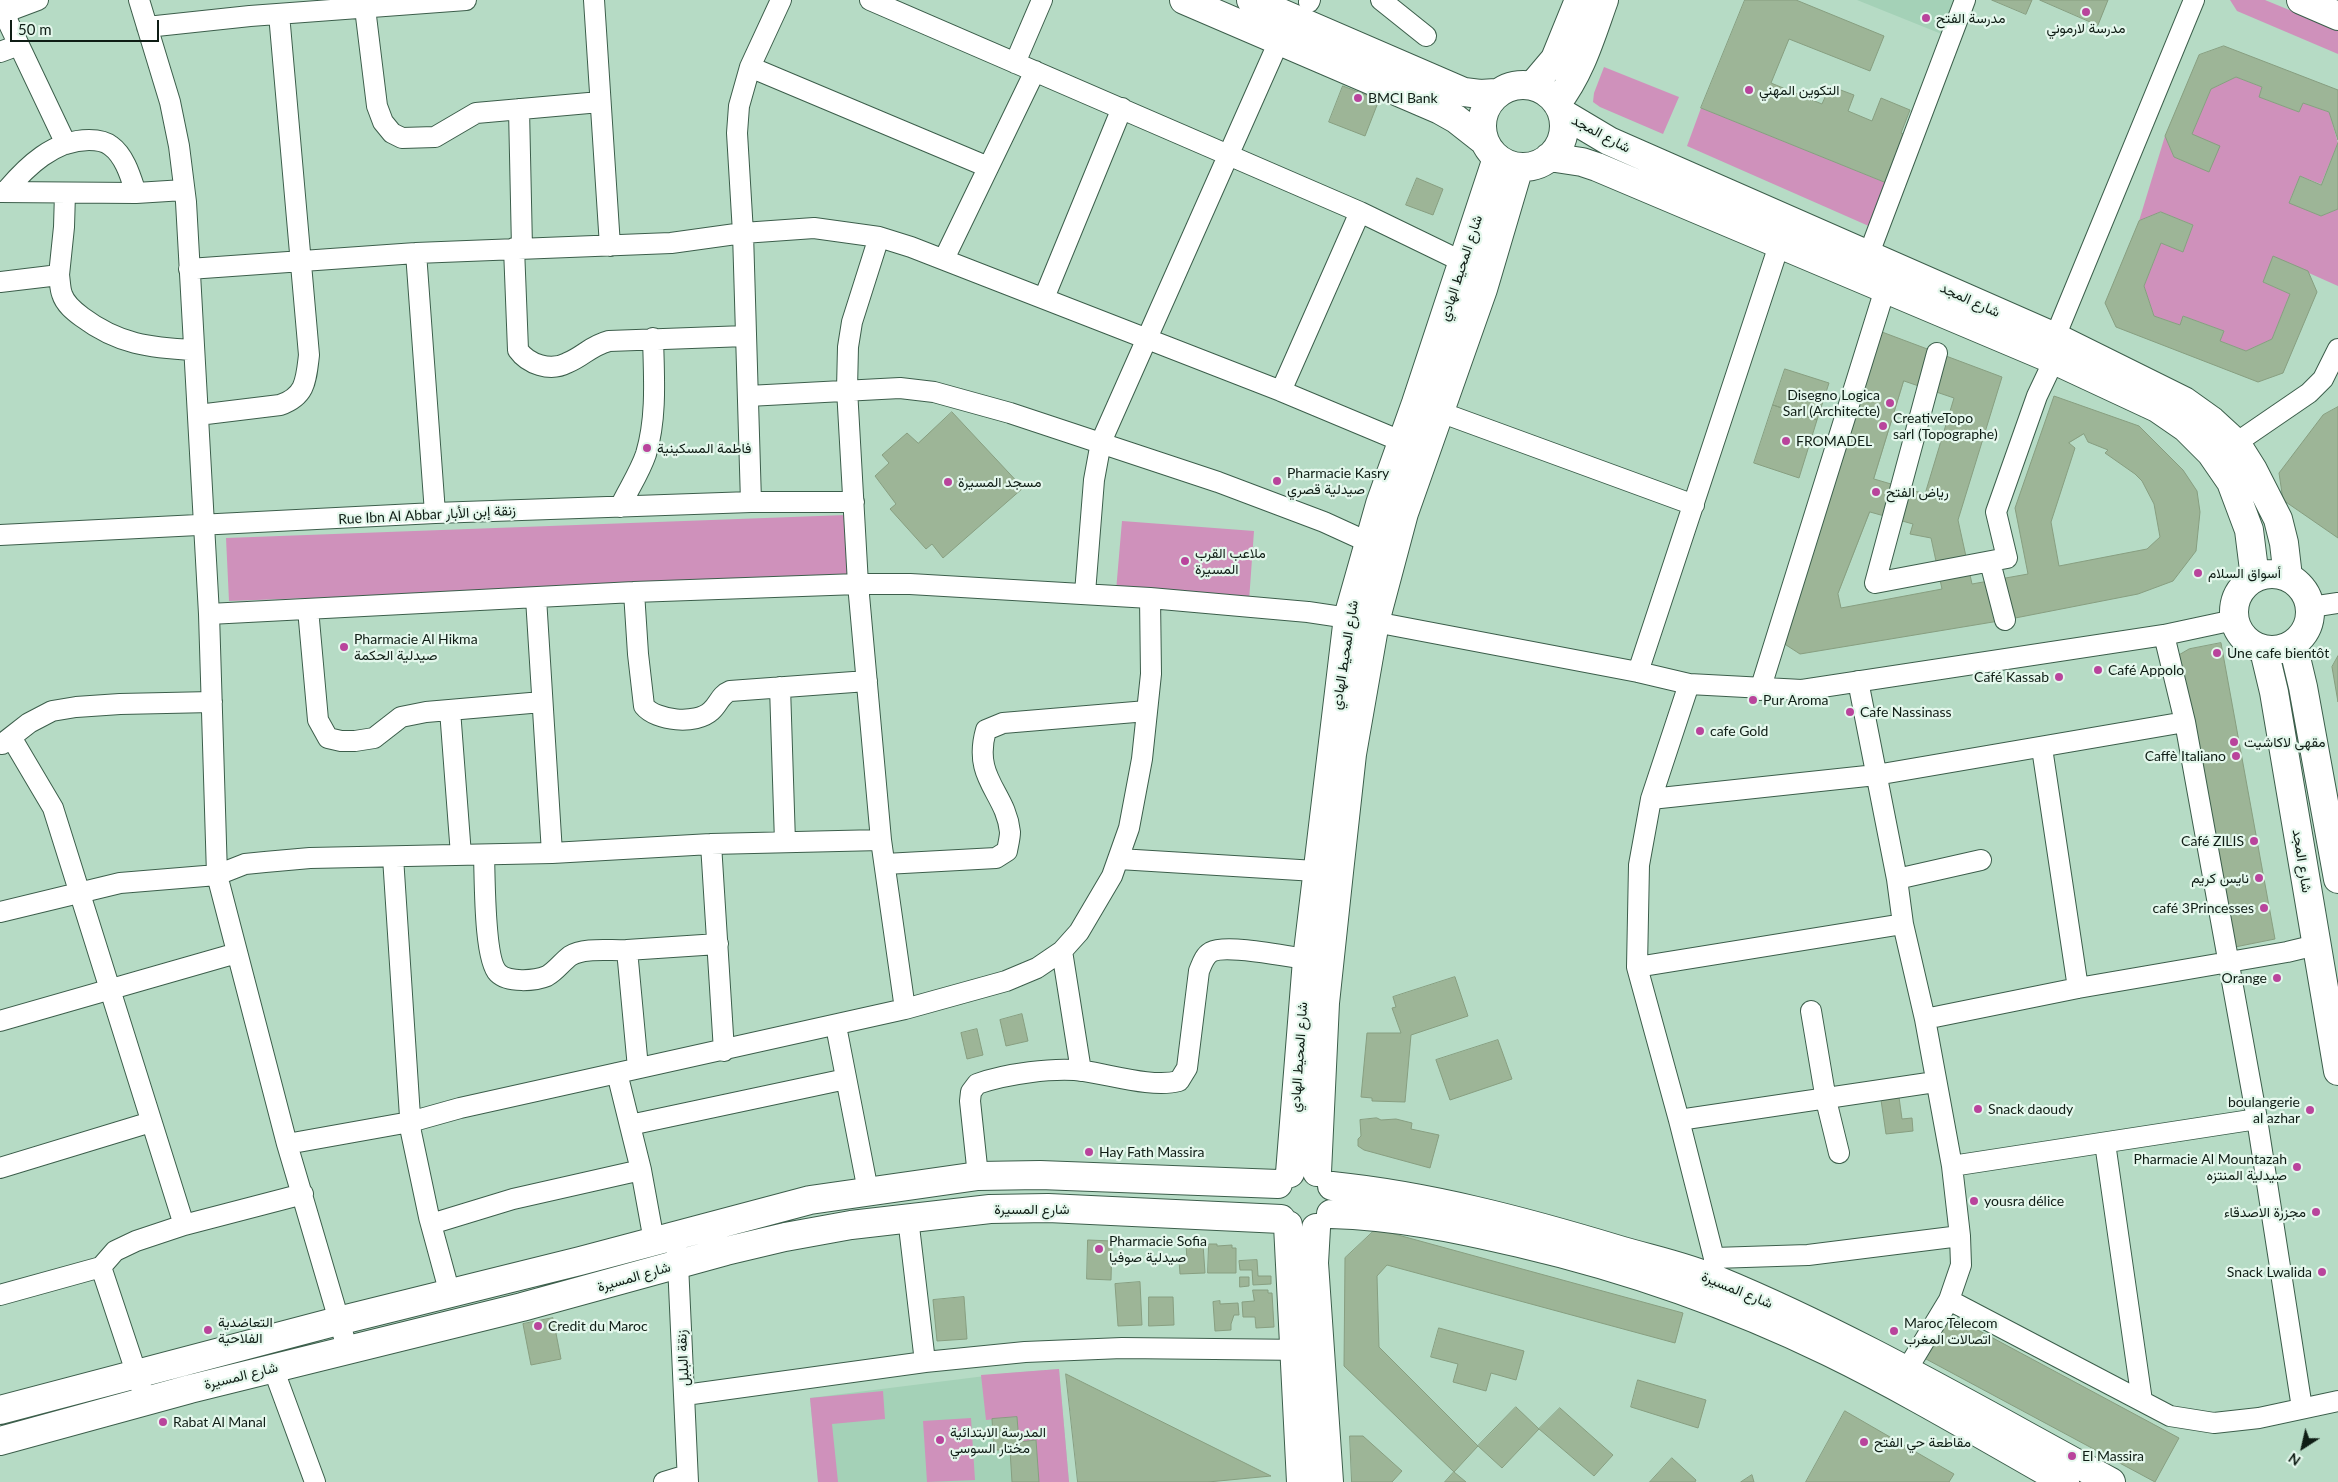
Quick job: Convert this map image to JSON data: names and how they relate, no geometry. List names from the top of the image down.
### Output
{
  "streets": {
    "street": [
      "شارع المجد",
      "شارع المحيط الهادي",
      "Rue Ibn Al Abbar زنقة إبن الأبار",
      "شارع المسيرة",
      "زنقة البلبل"
    ]
  },
  "crossings": [
    ["شارع المجد", "شارع المحيط الهادي"],
    ["شارع المحيط الهادي", "شارع المسيرة"],
    ["شارع المسيرة", "زنقة البلبل"]
  ],
  "places": [
    "مدرسة لارموني",
    "مدرسة الفتح",
    "التكوين المهني",
    "BMCI Bank",
    "Disegno Logica Sarl (Architecte)",
    "CreativeTopo sarl (Topographe)",
    "FROMADEL",
    "فاطمة المسكينية",
    "Pharmacie Kasry صيدلية قصري",
    "مسجد المسيرة",
    "رياض الفتح",
    "ملاعب القرب المسيرة",
    "أسواق السلام",
    "Pharmacie Al Hikma صيدلية الحكمة",
    "Une cafe bientôt",
    "Café Appolo",
    "Café Kassab",
    "Pur Aroma",
    "Cafe Nassinass",
    "cafe Gold",
    "مقهى لاكاشيت",
    "Caffè Italiano",
    "Café ZILIS",
    "نايس كريم",
    "café 3Princesses",
    "Orange",
    "Snack daoudy",
    "boulangerie al azhar",
    "Hay Fath Massira",
    "Pharmacie Al Mountazah صيدلية المنتزه",
    "yousra délice",
    "مجزرة الاصدقاء",
    "Pharmacie Sofia صيدلية صوفيا",
    "Snack Lwalida",
    "Credit du Maroc",
    "التعاضدية الفلاحية",
    "Maroc Telecom اتصالات المغرب",
    "Rabat Al Manal",
    "المدرسة الابتدائية مختار السوسي",
    "مقاطعة حي الفتح",
    "El Massira"
  ],
  "scale_bar": "50 m",
  "north": "bottom left"
}
